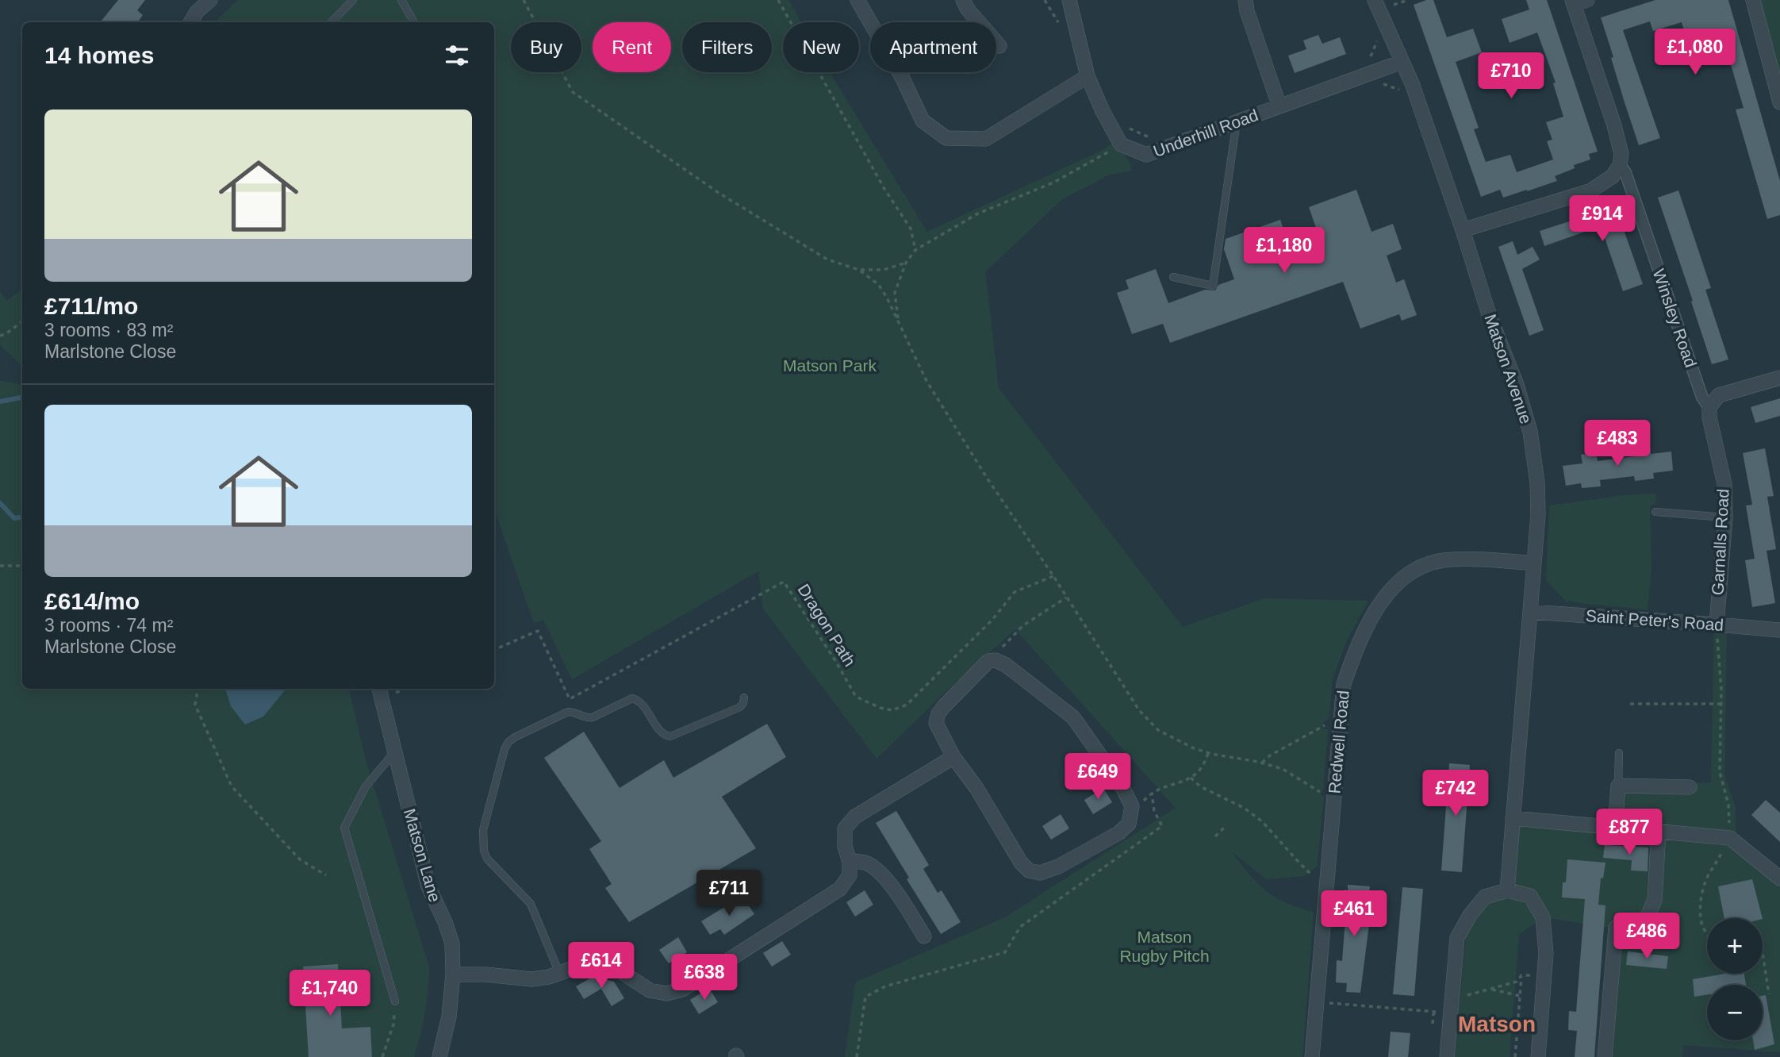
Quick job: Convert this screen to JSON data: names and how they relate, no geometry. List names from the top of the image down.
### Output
{
  "streets": {
    "street": [
      "Underhill Road",
      "Winsley Road",
      "Matson Avenue",
      "Garnalls Road",
      "Saint Peter's Road",
      "Redwell Road",
      "Matson Lane"
    ],
    "path": ["Dragon Path"]
  },
  "crossings": [
    ["Underhill Road", "Matson Avenue"],
    ["Winsley Road", "Garnalls Road"],
    ["Matson Avenue", "Saint Peter's Road"],
    ["Matson Avenue", "Redwell Road"],
    ["Garnalls Road", "Saint Peter's Road"]
  ],
  "districts": ["Matson"],
  "parks": ["Matson Park", "Matson Rugby Pitch"],
  "page": {
    "chip": [
      "Buy",
      "Rent",
      "Filters",
      "New",
      "Apartment"
    ],
    "heading": "14 homes",
    "price": [
      "£1,080",
      "£710",
      "£914",
      "£1,180",
      "£483",
      "£649",
      "£742",
      "£877",
      "£711",
      "£461",
      "£486",
      "£614",
      "£638",
      "£1,740"
    ],
    "list": [
      {
        "name": "£711/mo",
        "note": "3 rooms · 83 m² · Marlstone Close"
      },
      {
        "name": "£614/mo",
        "note": "3 rooms · 74 m² · Marlstone Close"
      }
    ],
    "map_buttons": ["+", "−"]
  }
}
